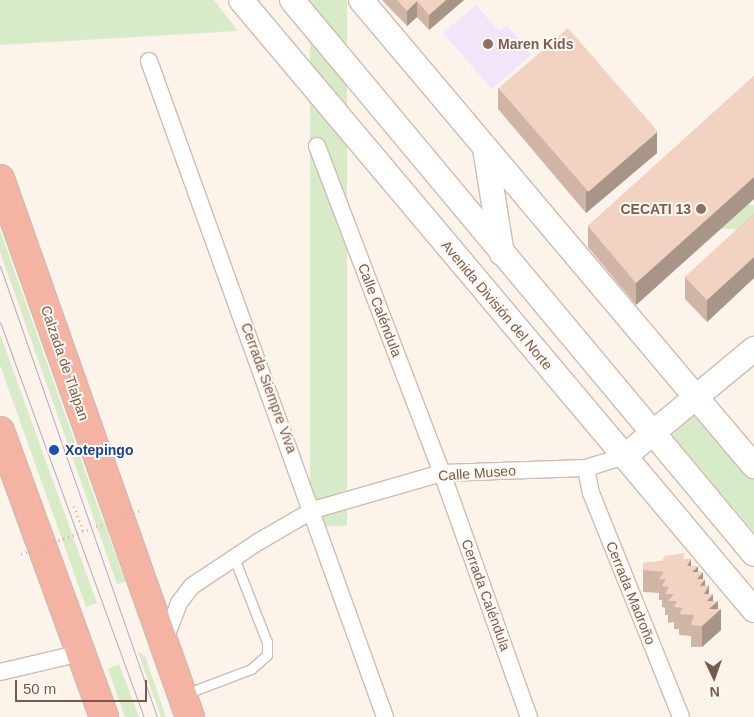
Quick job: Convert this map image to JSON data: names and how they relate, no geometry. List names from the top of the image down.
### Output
{
  "streets": {
    "highway": ["Calzada de Tlalpan"],
    "main road": ["Avenida División del Norte", "Calle Museo"],
    "street": [
      "Calle Caléndula",
      "Cerrada Siempre Viva",
      "Cerrada Madroño",
      "Cerrada Caléndula"
    ]
  },
  "crossings": [
    ["Avenida División del Norte", "Calle Museo"],
    ["Calle Caléndula", "Calle Museo"],
    ["Calle Caléndula", "Cerrada Caléndula"],
    ["Calzada de Tlalpan", "Calle Museo"],
    ["Cerrada Siempre Viva", "Calle Museo"],
    ["Calle Museo", "Cerrada Madroño"],
    ["Calle Museo", "Cerrada Caléndula"]
  ],
  "places": ["Maren Kids", "CECATI 13", "Xotepingo"],
  "scale_bar": "50 m",
  "north": "bottom"
}
